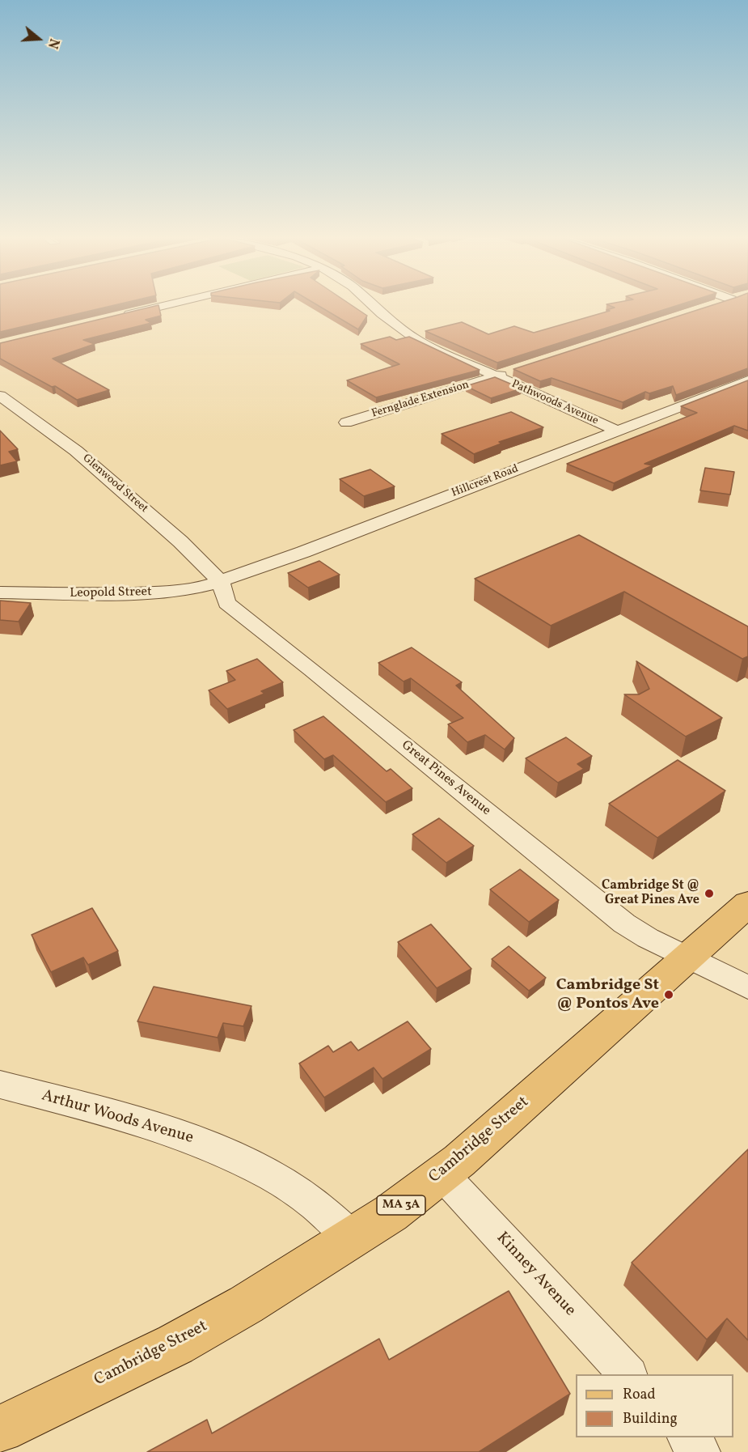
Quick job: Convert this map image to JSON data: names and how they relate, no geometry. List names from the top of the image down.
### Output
{
  "streets": {
    "main road": ["Cambridge Street", "MA 3A"],
    "street": [
      "Fernglade Extension",
      "Pathwoods Avenue",
      "Hillcrest Road",
      "Glenwood Street",
      "Leopold Street",
      "Great Pines Avenue",
      "Arthur Woods Avenue",
      "Kinney Avenue"
    ]
  },
  "crossings": [
    ["Fernglade Extension", "Pathwoods Avenue"],
    ["Pathwoods Avenue", "Hillcrest Road"],
    ["Hillcrest Road", "Glenwood Street"],
    ["Hillcrest Road", "Leopold Street"],
    ["Hillcrest Road", "Great Pines Avenue"],
    ["Glenwood Street", "Leopold Street"],
    ["Glenwood Street", "Great Pines Avenue"],
    ["Leopold Street", "Great Pines Avenue"],
    ["Great Pines Avenue", "Cambridge Street"],
    ["Arthur Woods Avenue", "Cambridge Street"],
    ["Cambridge Street", "Kinney Avenue"]
  ],
  "places": ["Cambridge St @ Great Pines Ave", "Cambridge St @ Pontos Ave"],
  "legend": ["Road", "Building"],
  "north": "right"
}
